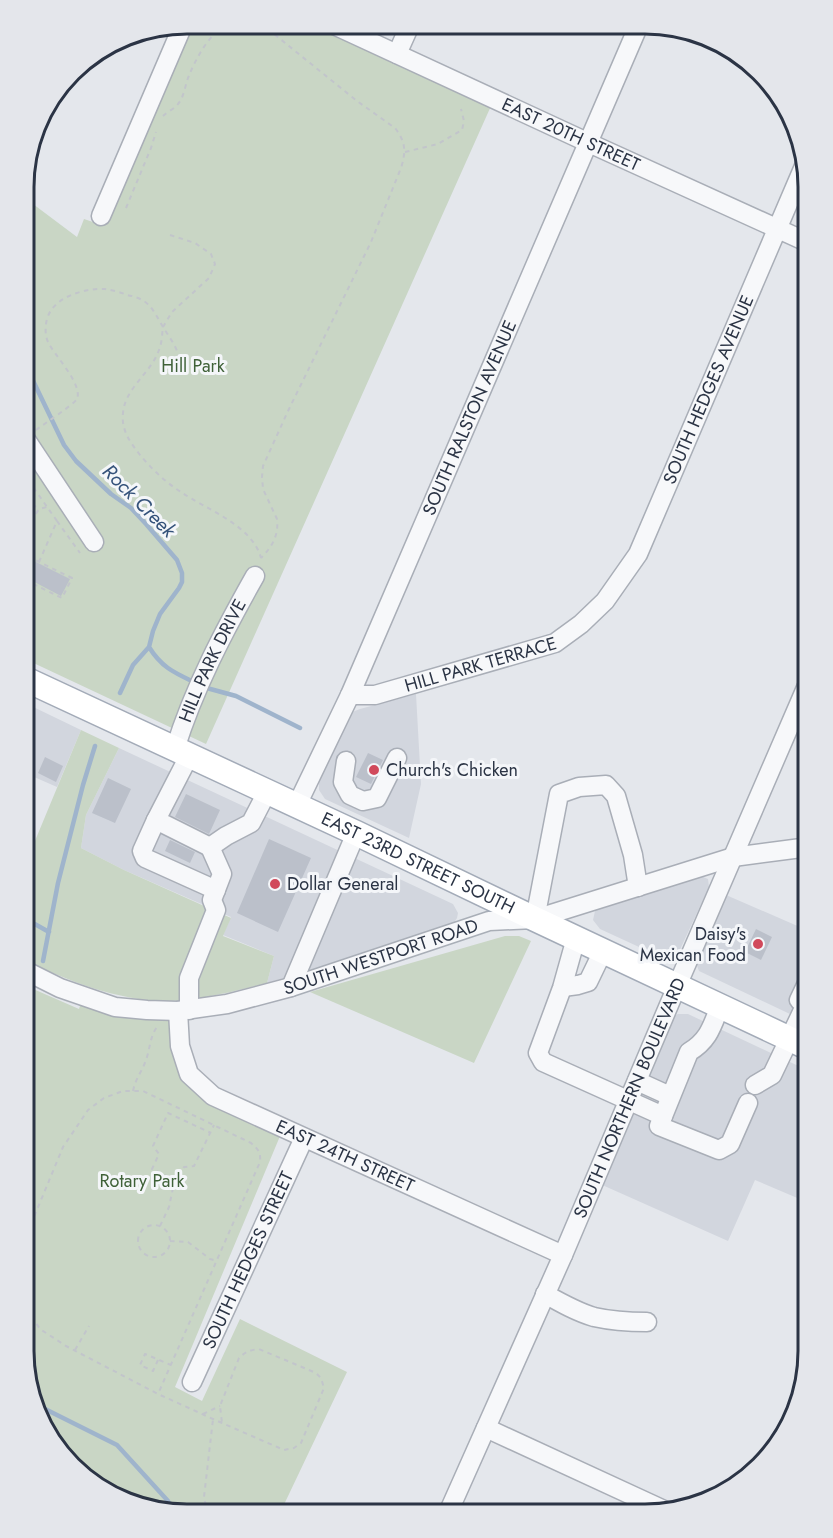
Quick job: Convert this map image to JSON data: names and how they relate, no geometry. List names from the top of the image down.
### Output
{
  "streets": {
    "main road": ["EAST 23RD STREET SOUTH"],
    "street": [
      "EAST 20TH STREET",
      "SOUTH HEDGES AVENUE",
      "SOUTH RALSTON AVENUE",
      "HILL PARK DRIVE",
      "HILL PARK TERRACE",
      "SOUTH WESTPORT ROAD",
      "SOUTH NORTHERN BOULEVARD",
      "EAST 24TH STREET",
      "SOUTH HEDGES STREET"
    ]
  },
  "crossings": [
    ["EAST 20TH STREET", "SOUTH HEDGES AVENUE"],
    ["EAST 20TH STREET", "SOUTH RALSTON AVENUE"],
    ["SOUTH HEDGES AVENUE", "HILL PARK TERRACE"],
    ["SOUTH RALSTON AVENUE", "HILL PARK TERRACE"],
    ["SOUTH RALSTON AVENUE", "EAST 23RD STREET SOUTH"],
    ["HILL PARK DRIVE", "EAST 23RD STREET SOUTH"],
    ["HILL PARK DRIVE", "EAST 24TH STREET"],
    ["EAST 23RD STREET SOUTH", "SOUTH WESTPORT ROAD"],
    ["EAST 23RD STREET SOUTH", "SOUTH NORTHERN BOULEVARD"],
    ["SOUTH WESTPORT ROAD", "SOUTH NORTHERN BOULEVARD"],
    ["SOUTH WESTPORT ROAD", "EAST 24TH STREET"],
    ["SOUTH NORTHERN BOULEVARD", "EAST 24TH STREET"],
    ["EAST 24TH STREET", "SOUTH HEDGES STREET"]
  ],
  "water": ["Rock Creek"],
  "parks": ["Hill Park", "Rotary Park"],
  "places": ["Church's Chicken", "Dollar General", "Daisy's Mexican Food"]
}
